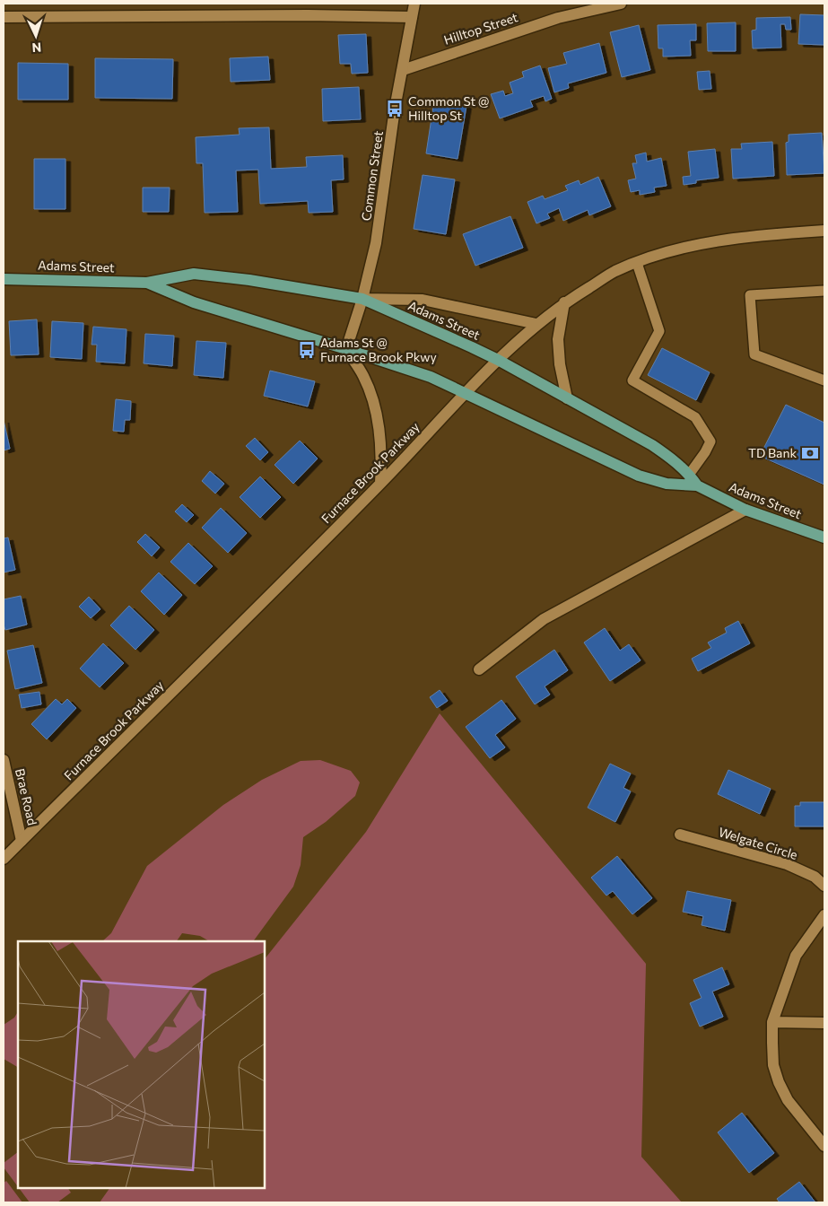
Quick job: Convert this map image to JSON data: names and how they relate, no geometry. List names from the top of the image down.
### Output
{
  "streets": {
    "main road": ["Adams Street"],
    "street": [
      "Hilltop Street",
      "Common Street",
      "Furnace Brook Parkway",
      "Brae Road",
      "Welgate Circle"
    ]
  },
  "crossings": [
    ["Hilltop Street", "Common Street"],
    ["Common Street", "Adams Street"],
    ["Adams Street", "Furnace Brook Parkway"],
    ["Furnace Brook Parkway", "Brae Road"]
  ],
  "places": {
    "bus stop": ["Common St @ Hilltop St", "Adams St @ Furnace Brook Pkwy"],
    "bank": ["TD Bank"]
  },
  "north": "bottom"
}
